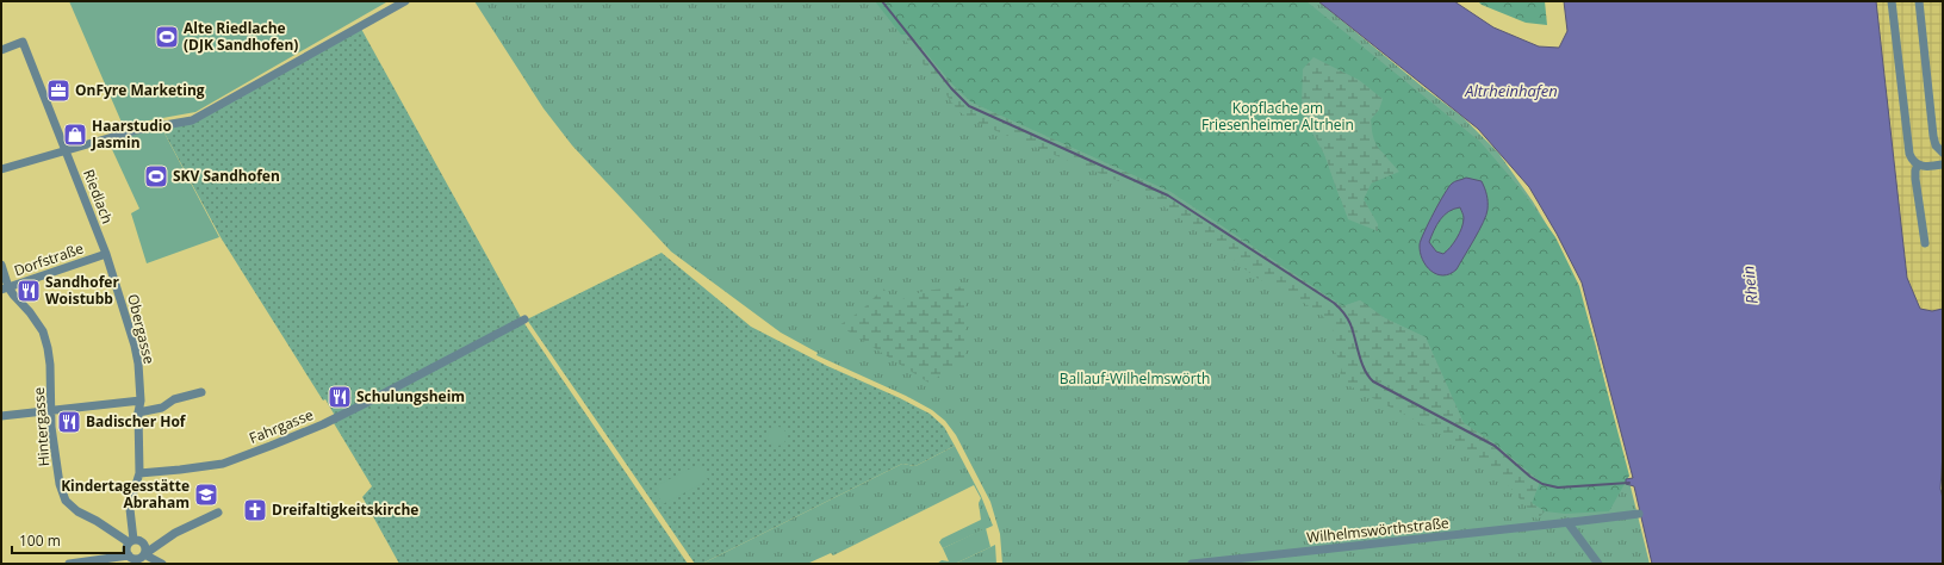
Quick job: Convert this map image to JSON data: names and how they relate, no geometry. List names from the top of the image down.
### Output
{
  "streets": {
    "street": [
      "Riedlach",
      "Dorfstraße",
      "Obergasse",
      "Hintergasse",
      "Fahrgasse",
      "Wilhelmswörthstraße"
    ]
  },
  "crossings": [
    ["Riedlach", "Dorfstraße"],
    ["Riedlach", "Obergasse"],
    ["Dorfstraße", "Obergasse"],
    ["Dorfstraße", "Hintergasse"],
    ["Obergasse", "Hintergasse"],
    ["Obergasse", "Fahrgasse"]
  ],
  "water": ["Altrheinhafen", "Rhein"],
  "parks": ["Kopflache am Friesenheimer Altrhein", "Ballauf-Wilhelmswörth"],
  "places": {
    "sports": ["Alte Riedlache (DJK Sandhofen)", "SKV Sandhofen"],
    "office": ["OnFyre Marketing"],
    "shop": ["Haarstudio Jasmin"],
    "restaurant": ["Sandhofer Woistubb", "Schulungsheim", "Badischer Hof"],
    "school or university": ["Kindertagesstätte Abraham"],
    "church": ["Dreifaltigkeitskirche"]
  },
  "scale_bar": "100 m"
}
